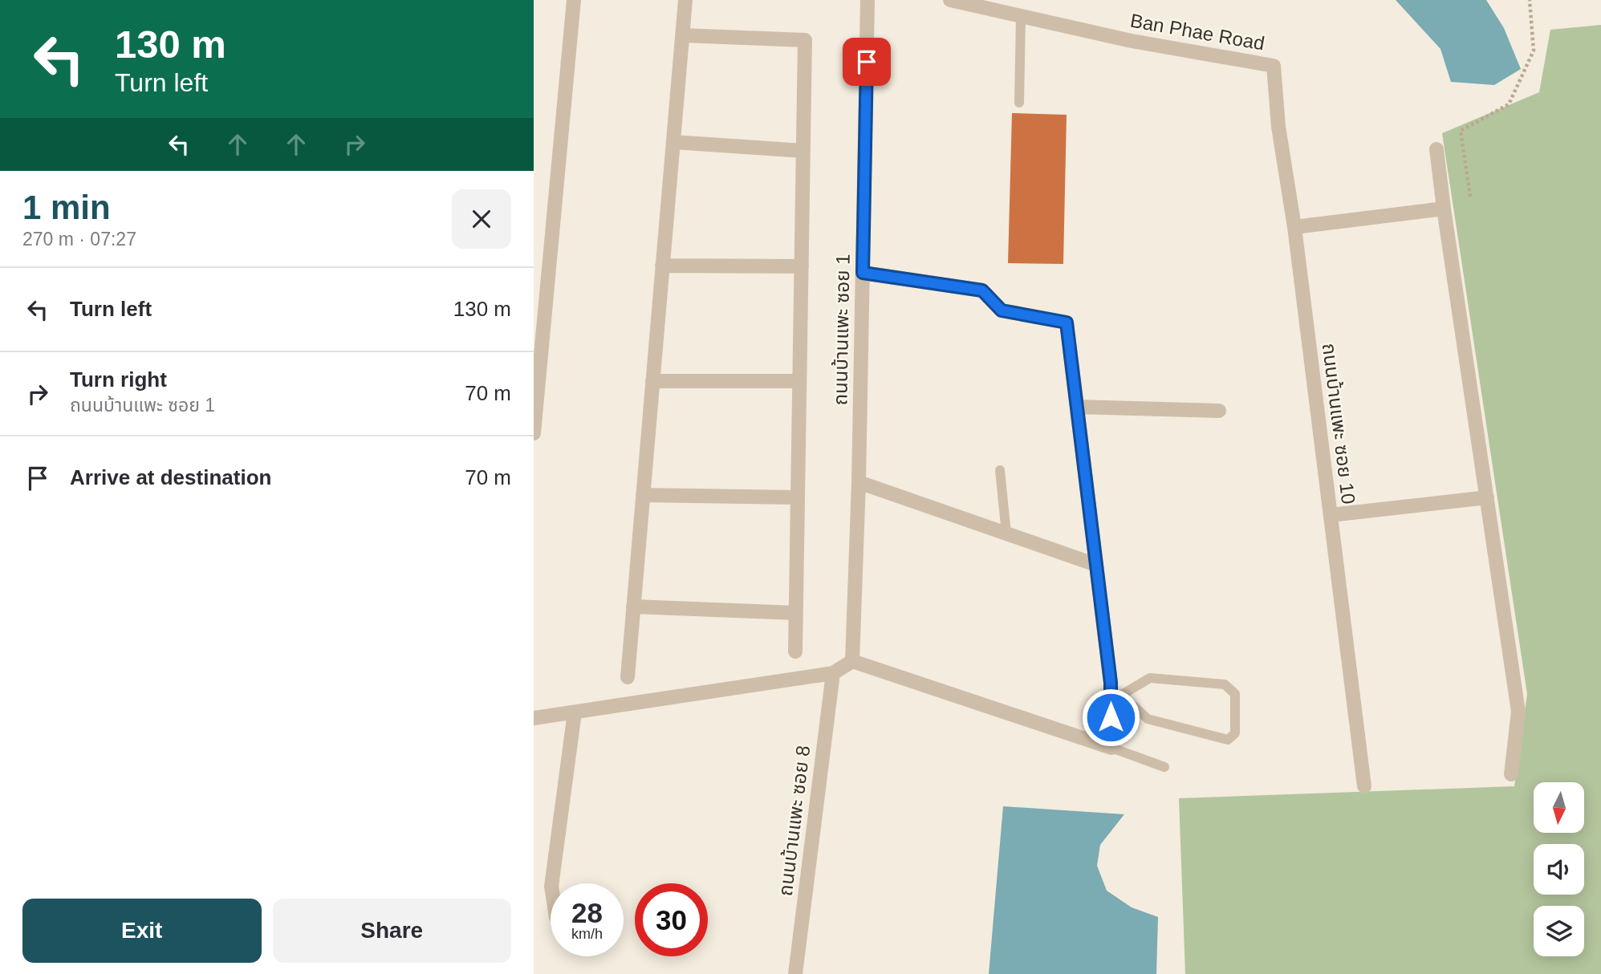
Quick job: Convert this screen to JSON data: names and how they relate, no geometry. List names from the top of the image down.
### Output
{
  "streets": {
    "street": [
      "Ban Phae Road",
      "ถนนบ้านแพะ ซอย 1",
      "ถนนบ้านแพะ ซอย 10",
      "ถนนบ้านแพะ ซอย 8"
    ]
  },
  "crossings": [
    ["Ban Phae Road", "ถนนบ้านแพะ ซอย 10"]
  ],
  "north": "bottom",
  "page": {
    "turn": ["130 m", "Turn left"],
    "heading": ["1 min", "270 m · 07:27"],
    "list": [
      {
        "name": "Turn left",
        "value": "130 m"
      },
      {
        "name": "Turn right",
        "note": "ถนนบ้านแพะ ซอย 1",
        "value": "70 m"
      },
      {
        "name": "Arrive at destination",
        "value": "70 m"
      }
    ],
    "speed": "28 km/h",
    "limit": "30",
    "buttons": ["Exit", "Share"]
  }
}
